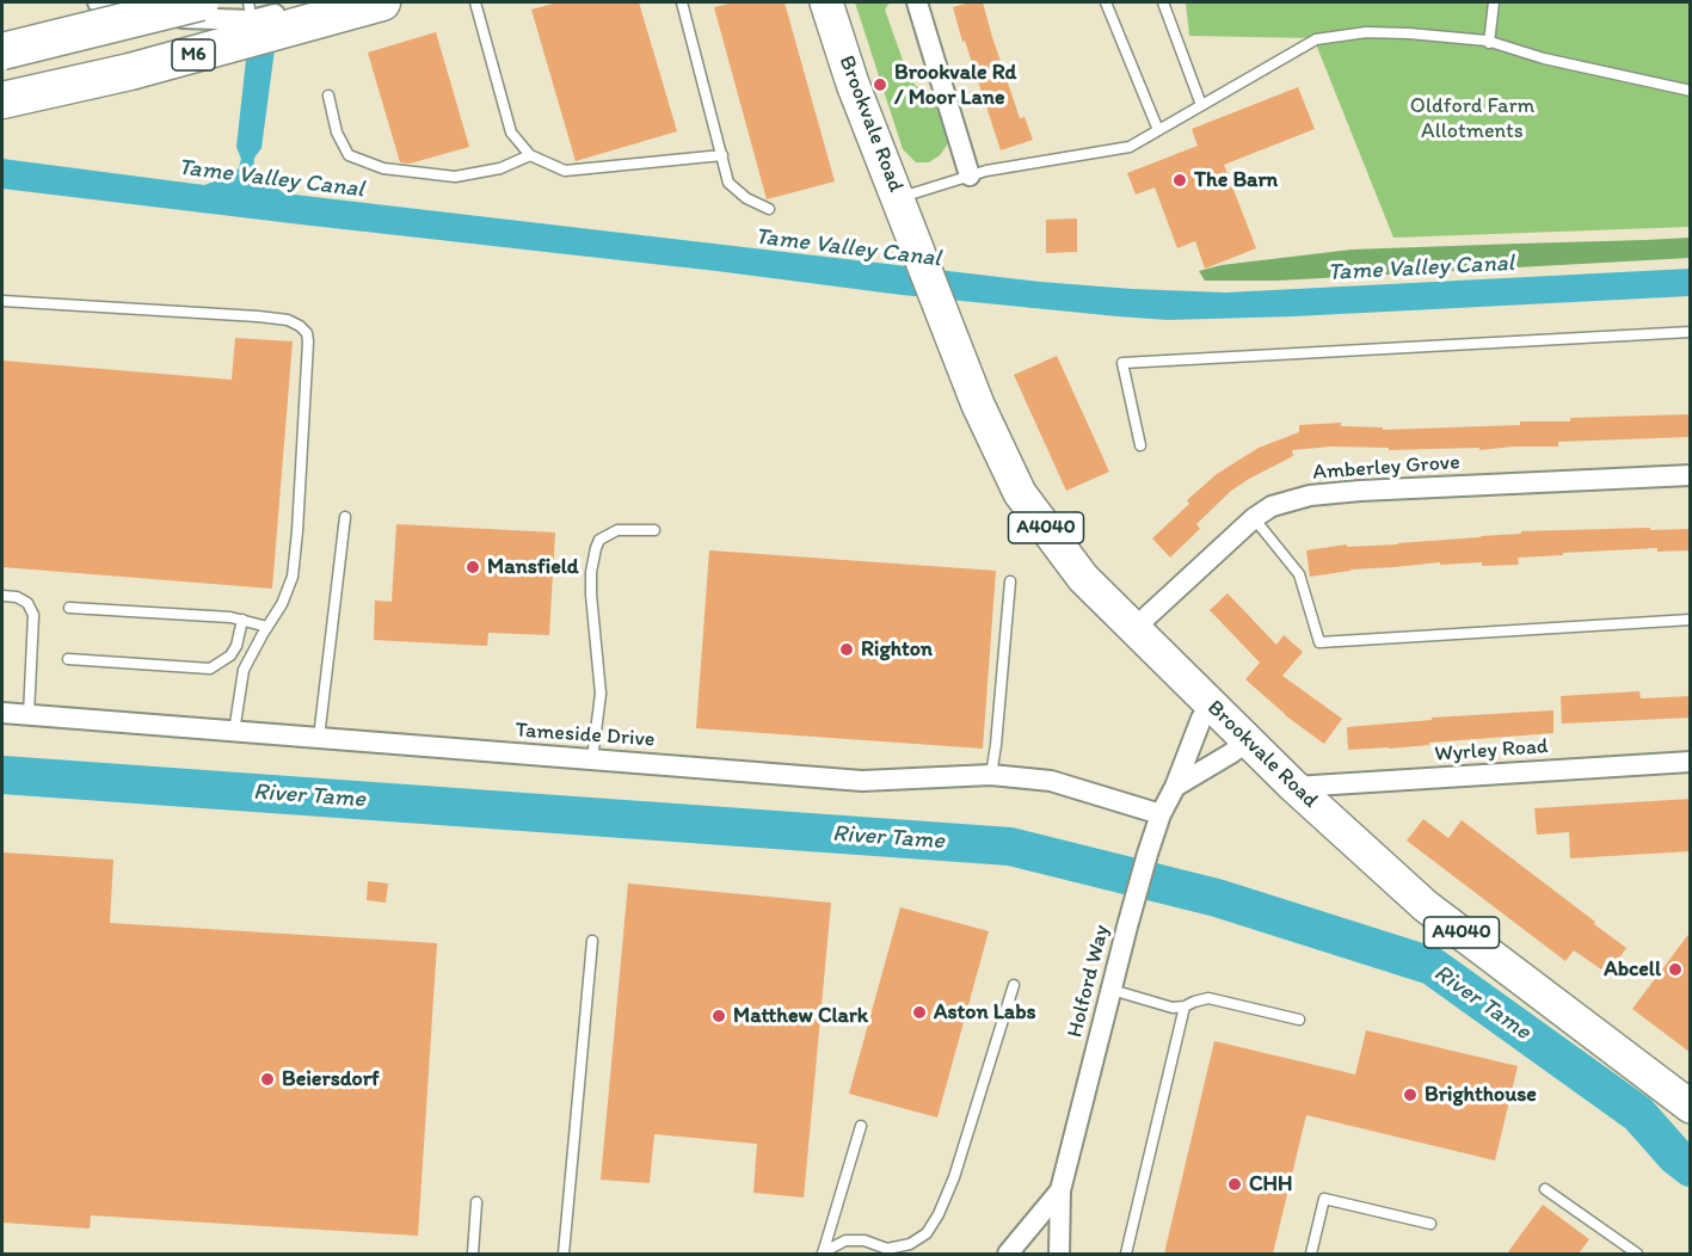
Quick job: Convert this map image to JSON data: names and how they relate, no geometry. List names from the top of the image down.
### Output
{
  "streets": {
    "highway": ["M6"],
    "main road": ["Brookvale Road", "A4040"],
    "street": [
      "Amberley Grove",
      "Tameside Drive",
      "Wyrley Road",
      "Holford Way"
    ]
  },
  "crossings": [
    ["Brookvale Road", "Amberley Grove"],
    ["Brookvale Road", "Wyrley Road"],
    ["Brookvale Road", "Holford Way"],
    ["Tameside Drive", "Holford Way"]
  ],
  "water": ["Tame Valley Canal", "River Tame"],
  "parks": ["Oldford Farm Allotments"],
  "places": [
    "Brookvale Rd / Moor Lane",
    "The Barn",
    "Mansfield",
    "Righton",
    "Abcell",
    "Aston Labs",
    "Matthew Clark",
    "Beiersdorf",
    "Brighthouse",
    "CHH"
  ]
}
